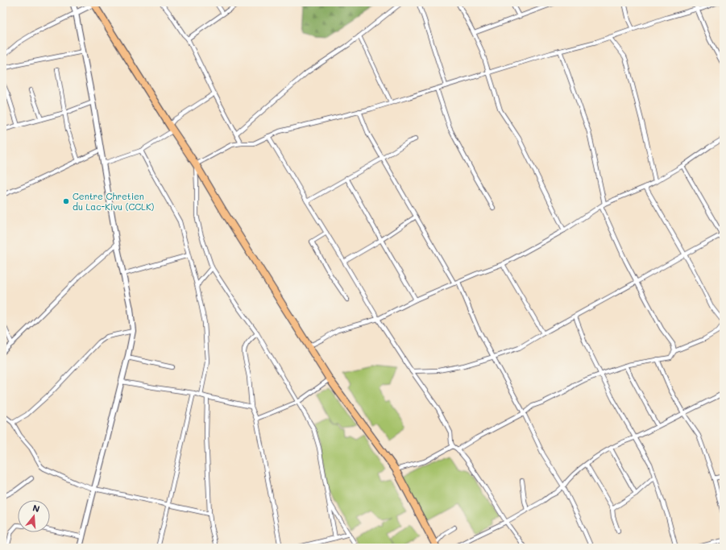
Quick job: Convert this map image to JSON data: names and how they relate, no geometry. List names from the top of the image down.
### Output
{
  "places": ["Centre Chretien du Lac-Kivu (CCLK)"],
  "north": "top"
}
